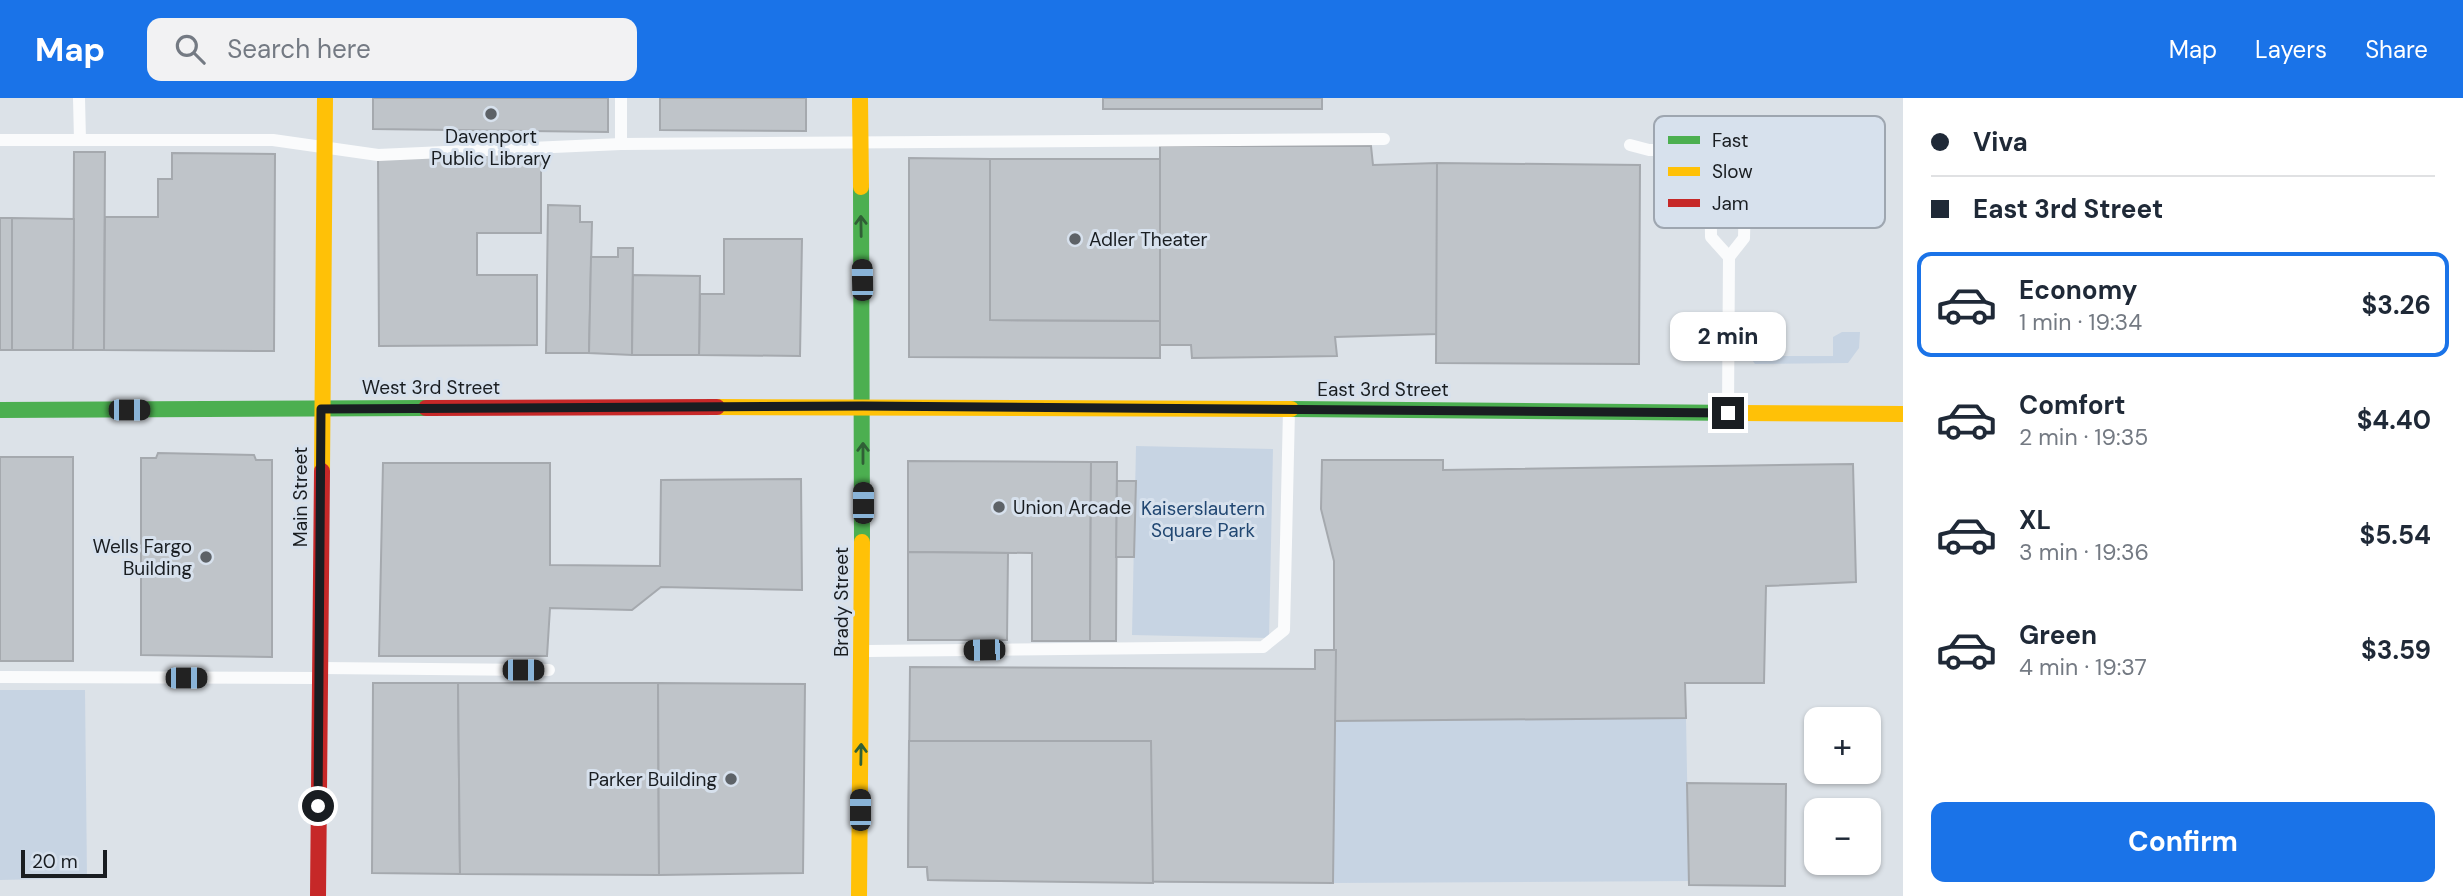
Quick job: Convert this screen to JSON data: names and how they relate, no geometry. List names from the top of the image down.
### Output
{
  "streets": {
    "main road": [
      "West 3rd Street",
      "East 3rd Street",
      "Main Street",
      "Brady Street"
    ]
  },
  "crossings": [
    ["West 3rd Street", "East 3rd Street"],
    ["West 3rd Street", "Main Street"],
    ["West 3rd Street", "Brady Street"],
    ["East 3rd Street", "Brady Street"]
  ],
  "one_way": ["Brady Street"],
  "parks": ["Kaiserslautern Square Park"],
  "places": [
    "Davenport Public Library",
    "Adler Theater",
    "Union Arcade",
    "Wells Fargo Building",
    "Parker Building"
  ],
  "legend": ["Fast", "Slow", "Jam"],
  "scale_bar": "20 m",
  "page": {
    "header": "Map",
    "search": "Search here",
    "nav": ["Map", "Layers", "Share"],
    "banner": ["Viva", "East 3rd Street"],
    "list": [
      {
        "name": "Economy",
        "note": "1 min · 19:34",
        "value": "$3.26"
      },
      {
        "name": "Comfort",
        "note": "2 min · 19:35",
        "value": "$4.40"
      },
      {
        "name": "XL",
        "note": "3 min · 19:36",
        "value": "$5.54"
      },
      {
        "name": "Green",
        "note": "4 min · 19:37",
        "value": "$3.59"
      }
    ],
    "bubble": "2 min",
    "map_buttons": ["+", "−"],
    "buttons": "Confirm",
    "scale": "20 m"
  }
}
